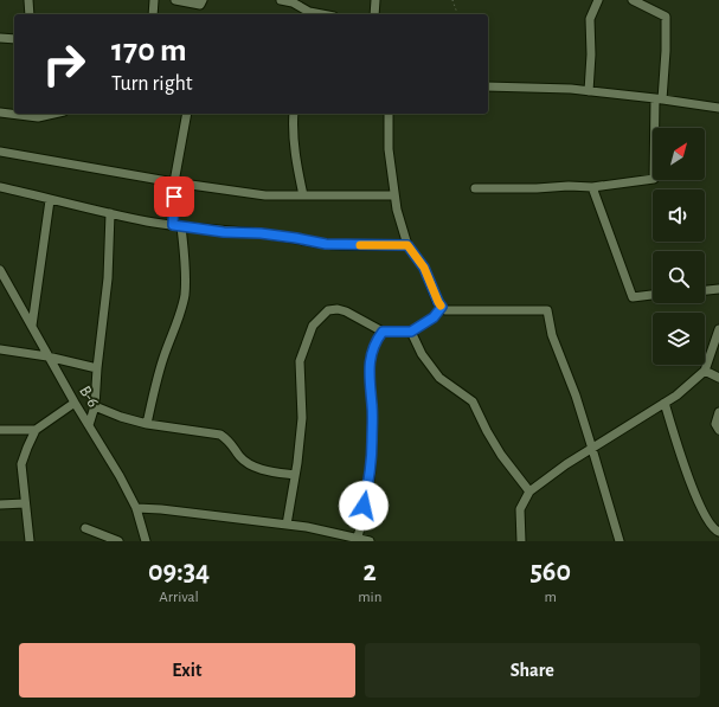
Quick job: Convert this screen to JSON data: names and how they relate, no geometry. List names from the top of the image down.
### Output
{
  "streets": {
    "street": ["B-6"]
  },
  "north": "top right",
  "page": {
    "turn": ["170 m", "Turn right"],
    "eta": [
      "09:34",
      "Arrival",
      "2",
      "min",
      "560",
      "m"
    ],
    "buttons": ["Exit", "Share"]
  }
}
